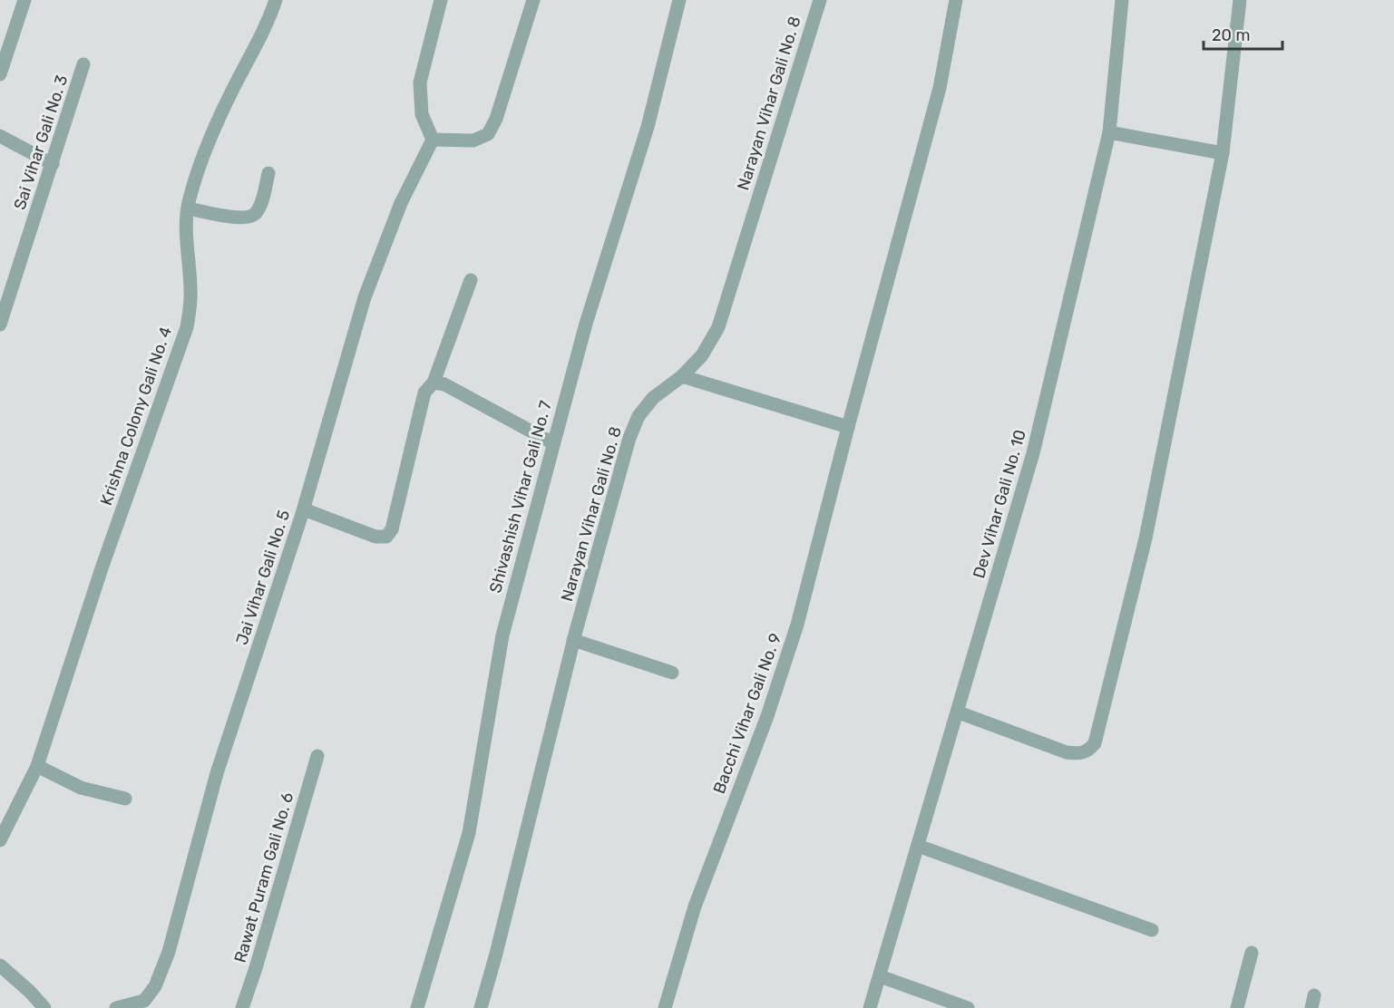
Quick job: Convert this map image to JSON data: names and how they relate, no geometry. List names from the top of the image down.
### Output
{
  "streets": {
    "street": [
      "Narayan Vihar Gali No. 8",
      "Sai Vihar Gali No. 3",
      "Krishna Colony Gali No. 4",
      "Shivashish Vihar Gali No. 7",
      "Dev Vihar Gali No. 10",
      "Jai Vihar Gali No. 5",
      "Bacchi Vihar Gali No. 9",
      "Rawat Puram Gali No. 6"
    ]
  },
  "scale_bar": "20 m"
}
